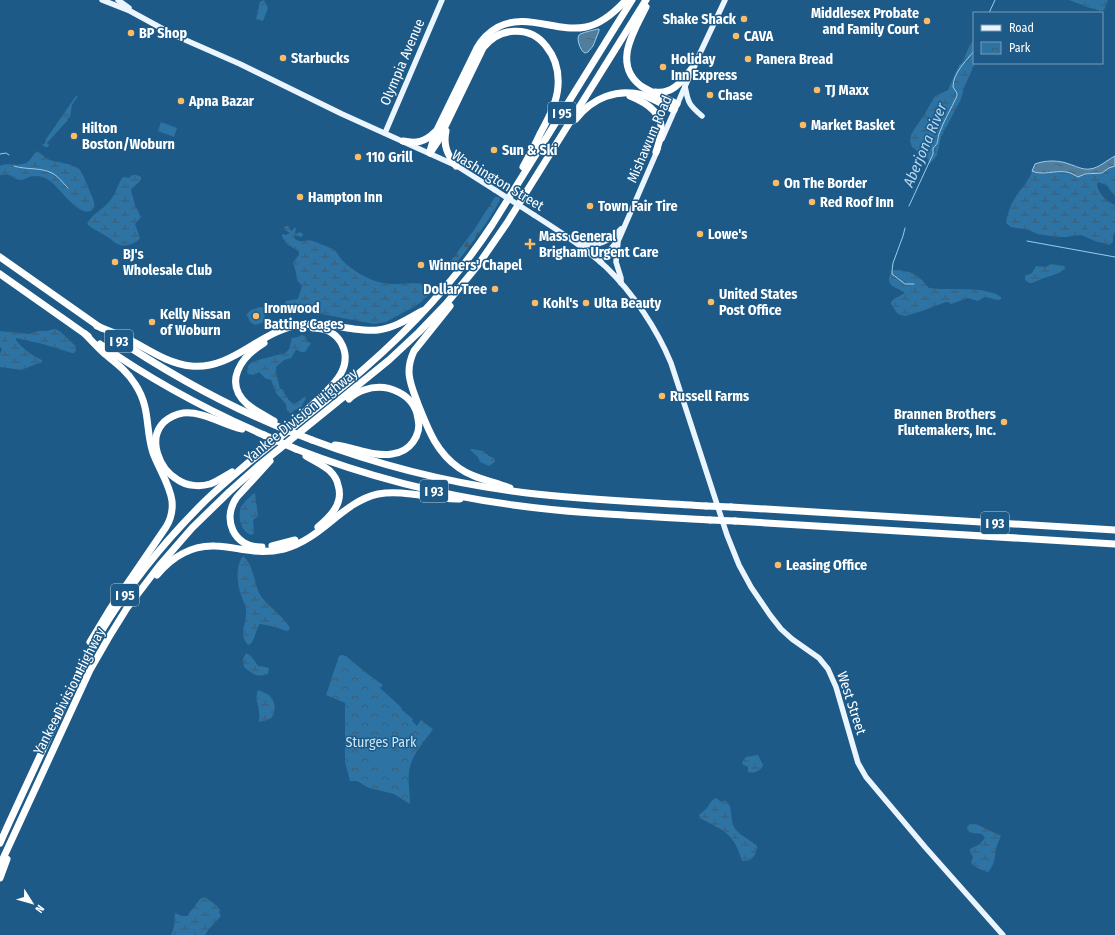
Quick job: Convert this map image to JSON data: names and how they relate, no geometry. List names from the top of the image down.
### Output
{
  "streets": {
    "highway": ["I 95", "I 93", "Yankee Division Highway"],
    "main road": [
      "Olympia Avenue",
      "Mishawum Road",
      "Washington Street",
      "West Street"
    ]
  },
  "crossings": [
    ["Olympia Avenue", "Washington Street"],
    ["Mishawum Road", "Washington Street"],
    ["Washington Street", "West Street"]
  ],
  "water": ["Aberjona River"],
  "parks": ["Sturges Park"],
  "places": {
    "other": [
      "Shake Shack",
      "Middlesex Probate and Family Court",
      "BP Shop",
      "CAVA",
      "Starbucks",
      "Panera Bread",
      "Holiday Inn Express",
      "TJ Maxx",
      "Chase",
      "Apna Bazar",
      "Market Basket",
      "Hilton Boston/Woburn",
      "Sun & Ski",
      "110 Grill",
      "On The Border",
      "Hampton Inn",
      "Red Roof Inn",
      "Town Fair Tire",
      "Lowe's",
      "BJ's Wholesale Club",
      "Winners' Chapel",
      "Dollar Tree",
      "United States Post Office",
      "Kohl's",
      "Ulta Beauty",
      "Ironwood Batting Cages",
      "Kelly Nissan of Woburn",
      "Russell Farms",
      "Brannen Brothers Flutemakers, Inc.",
      "Leasing Office"
    ],
    "health": ["Mass General Brigham Urgent Care"]
  },
  "legend": ["Road", "Park"],
  "north": "bottom right"
}
